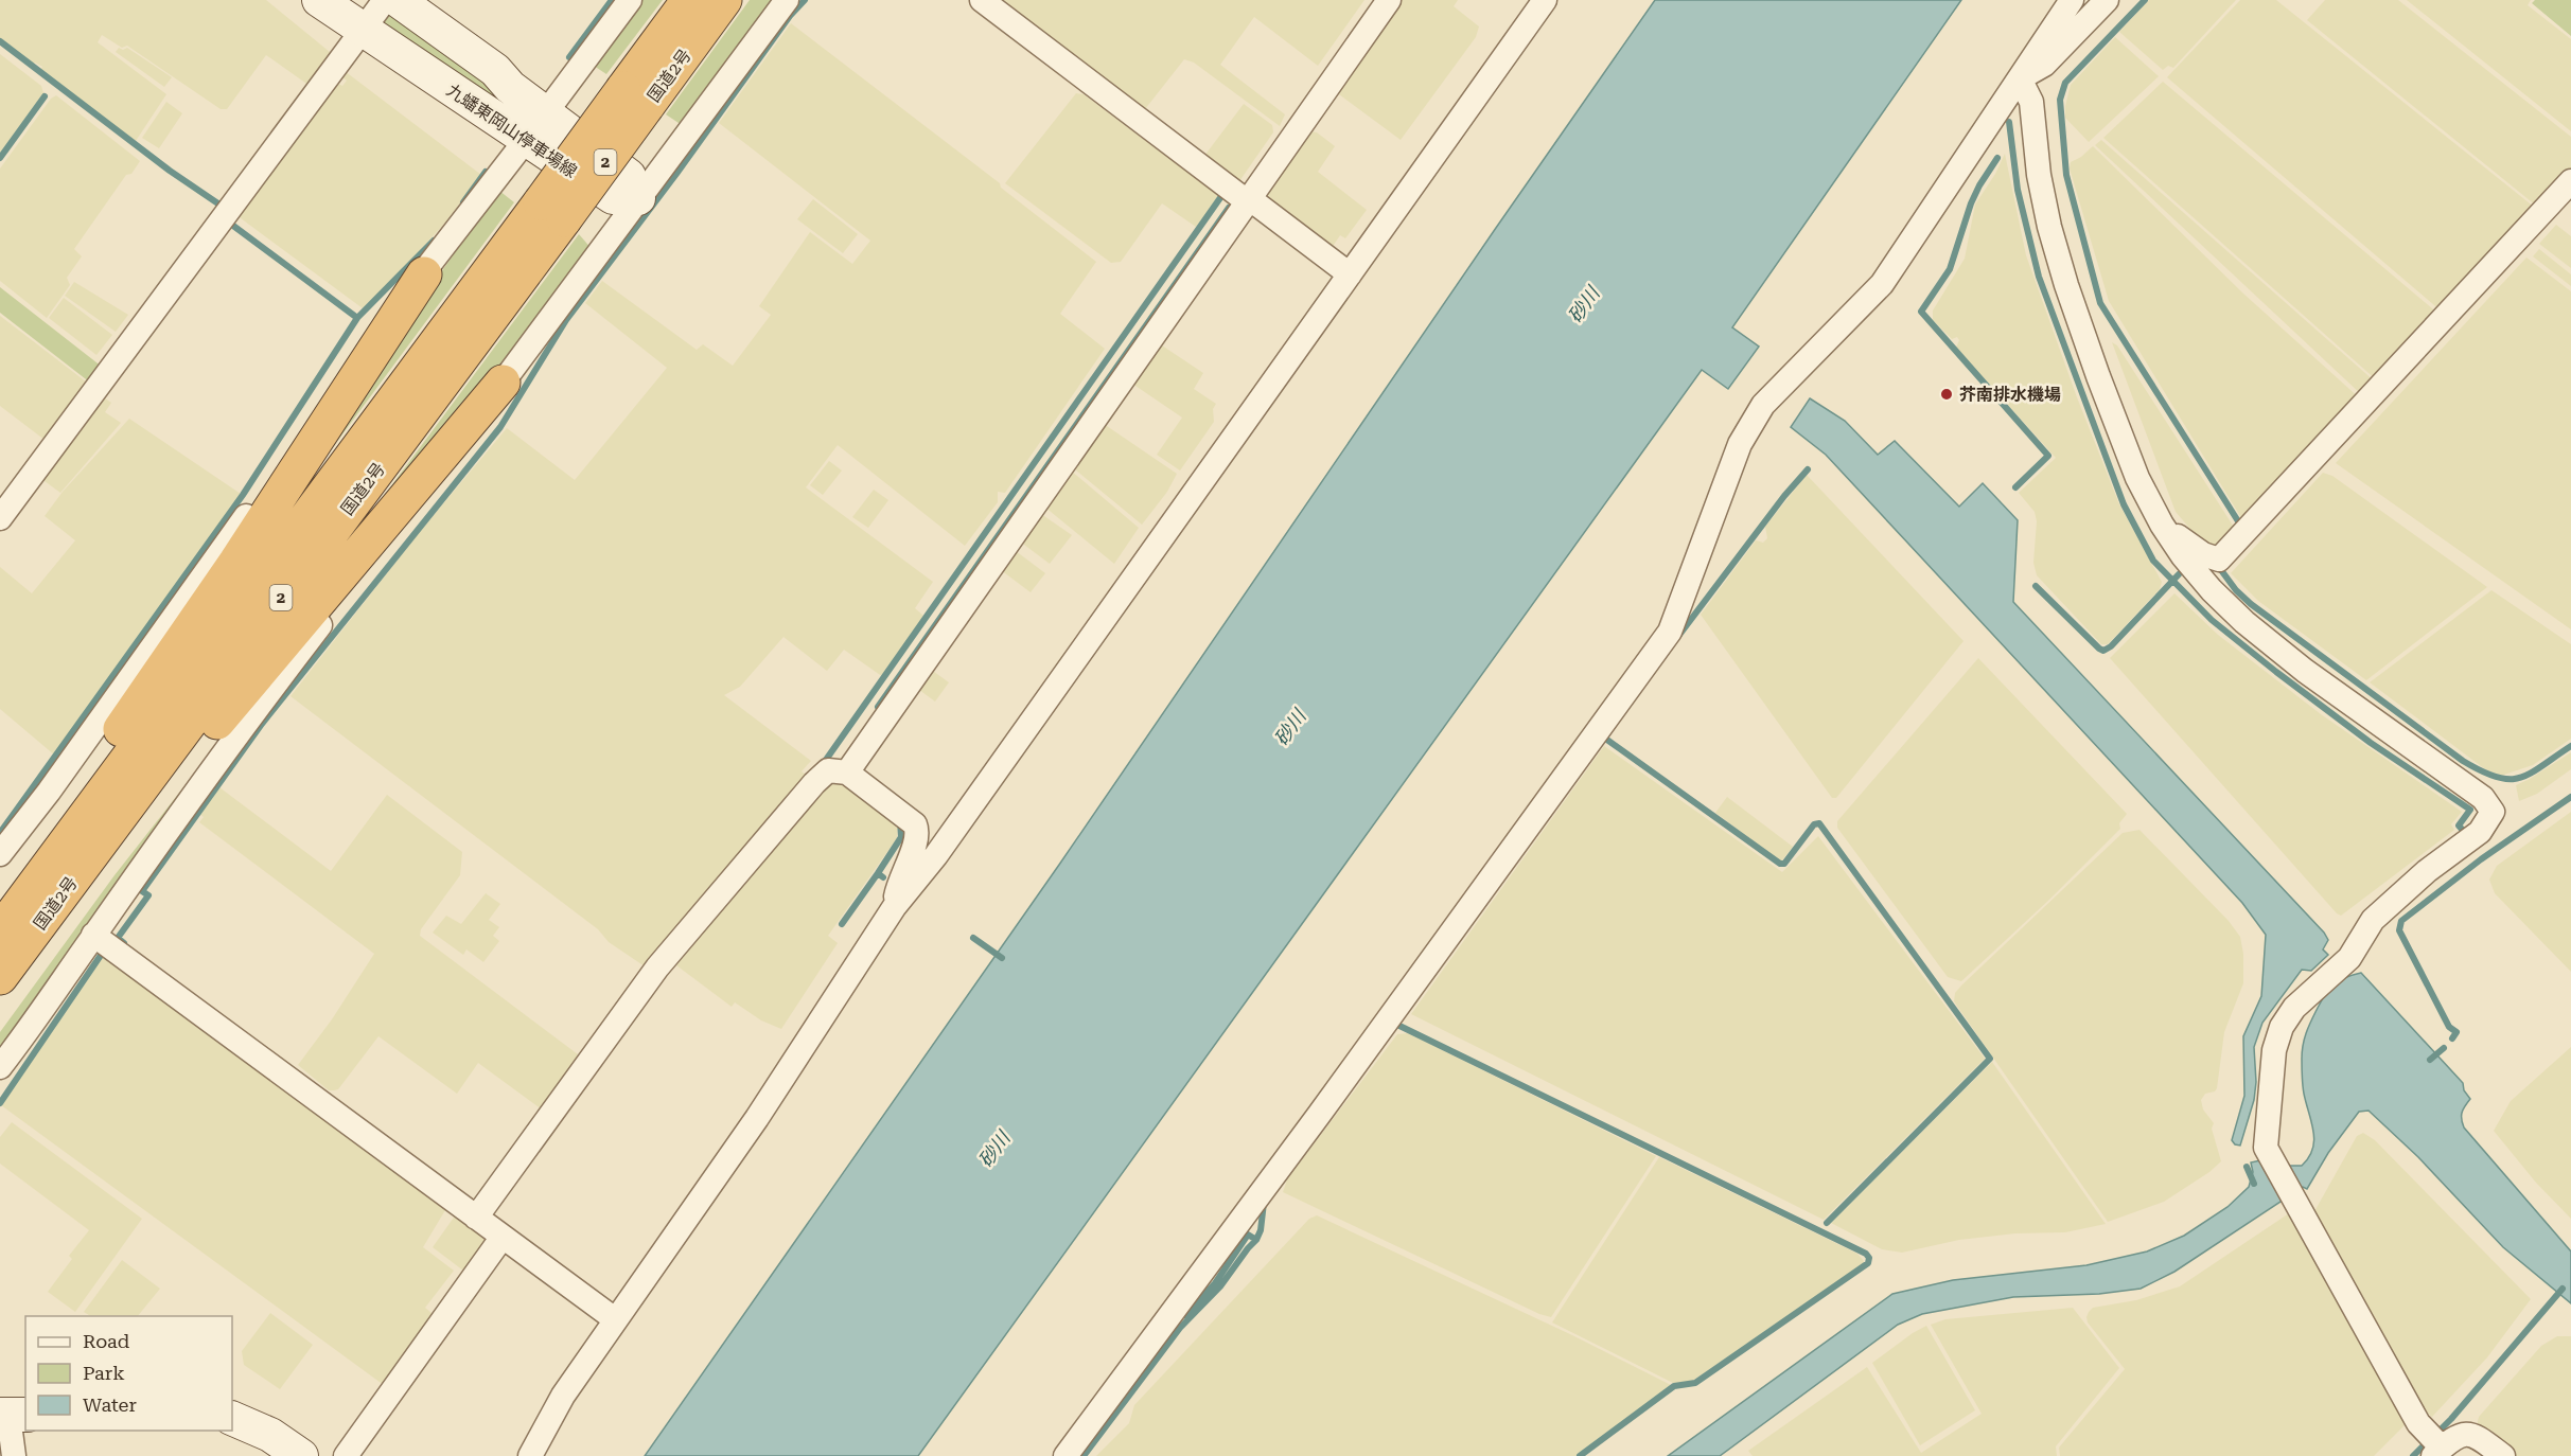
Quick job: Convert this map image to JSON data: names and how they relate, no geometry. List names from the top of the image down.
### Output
{
  "streets": {
    "highway": ["国道2号", "2"],
    "main road": ["九蟠東岡山停車場線"]
  },
  "water": ["砂川"],
  "places": ["芥南排水機場"],
  "legend": ["Road", "Park", "Water"]
}
